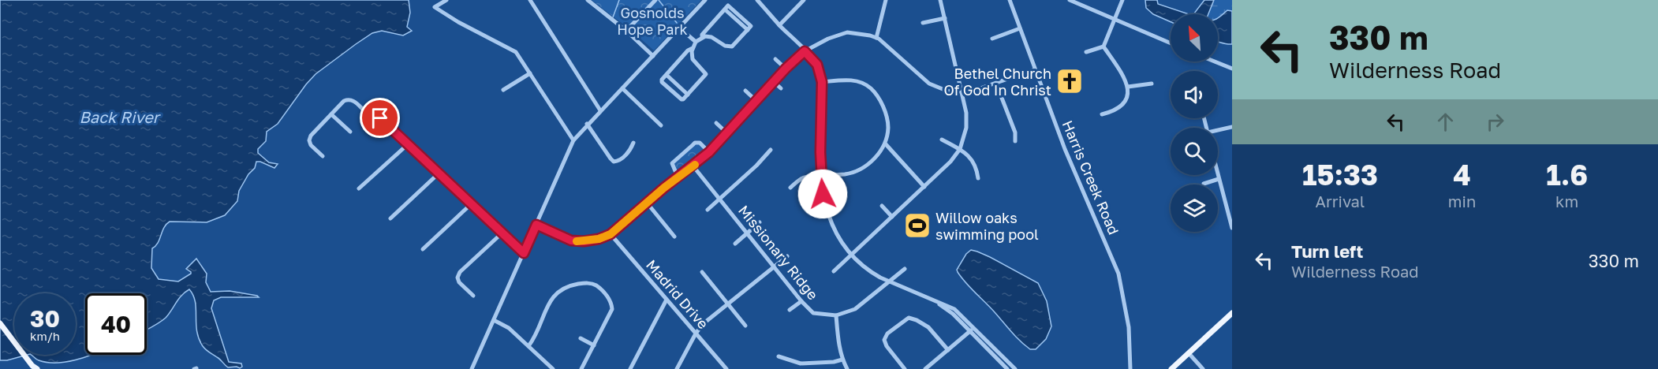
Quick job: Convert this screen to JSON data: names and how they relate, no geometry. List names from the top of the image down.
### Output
{
  "streets": {
    "street": ["Harris Creek Road", "Missionary Ridge", "Madrid Drive"]
  },
  "water": ["Back River"],
  "parks": ["Gosnolds Hope Park"],
  "places": {
    "church": ["Bethel Church Of God In Christ"],
    "sports": ["Willow oaks swimming pool"]
  },
  "north": "top left",
  "page": {
    "turn": ["330 m", "Wilderness Road"],
    "eta": [
      "15:33",
      "Arrival",
      "4",
      "min",
      "1.6",
      "km"
    ],
    "list": [
      {
        "name": "Turn left",
        "note": "Wilderness Road",
        "value": "330 m"
      }
    ],
    "speed": "30 km/h",
    "limit": "40"
  }
}
